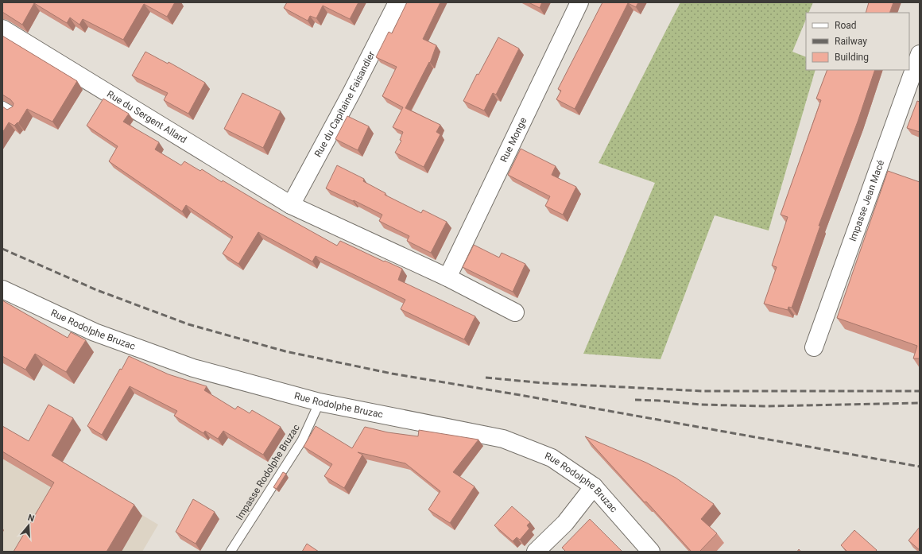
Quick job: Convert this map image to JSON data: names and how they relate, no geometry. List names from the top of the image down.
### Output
{
  "streets": {
    "street": [
      "Rue du Capitaine Faisandier",
      "Rue du Sergent Allard",
      "Rue Monge",
      "Impasse Jean Macé",
      "Rue Rodolphe Bruzac"
    ],
    "lane": ["Impasse Rodolphe Bruzac"]
  },
  "crossings": [
    ["Rue du Capitaine Faisandier", "Rue du Sergent Allard"],
    ["Rue du Sergent Allard", "Rue Monge"],
    ["Rue Rodolphe Bruzac", "Impasse Rodolphe Bruzac"]
  ],
  "legend": ["Road", "Railway", "Building"],
  "north": "top"
}
